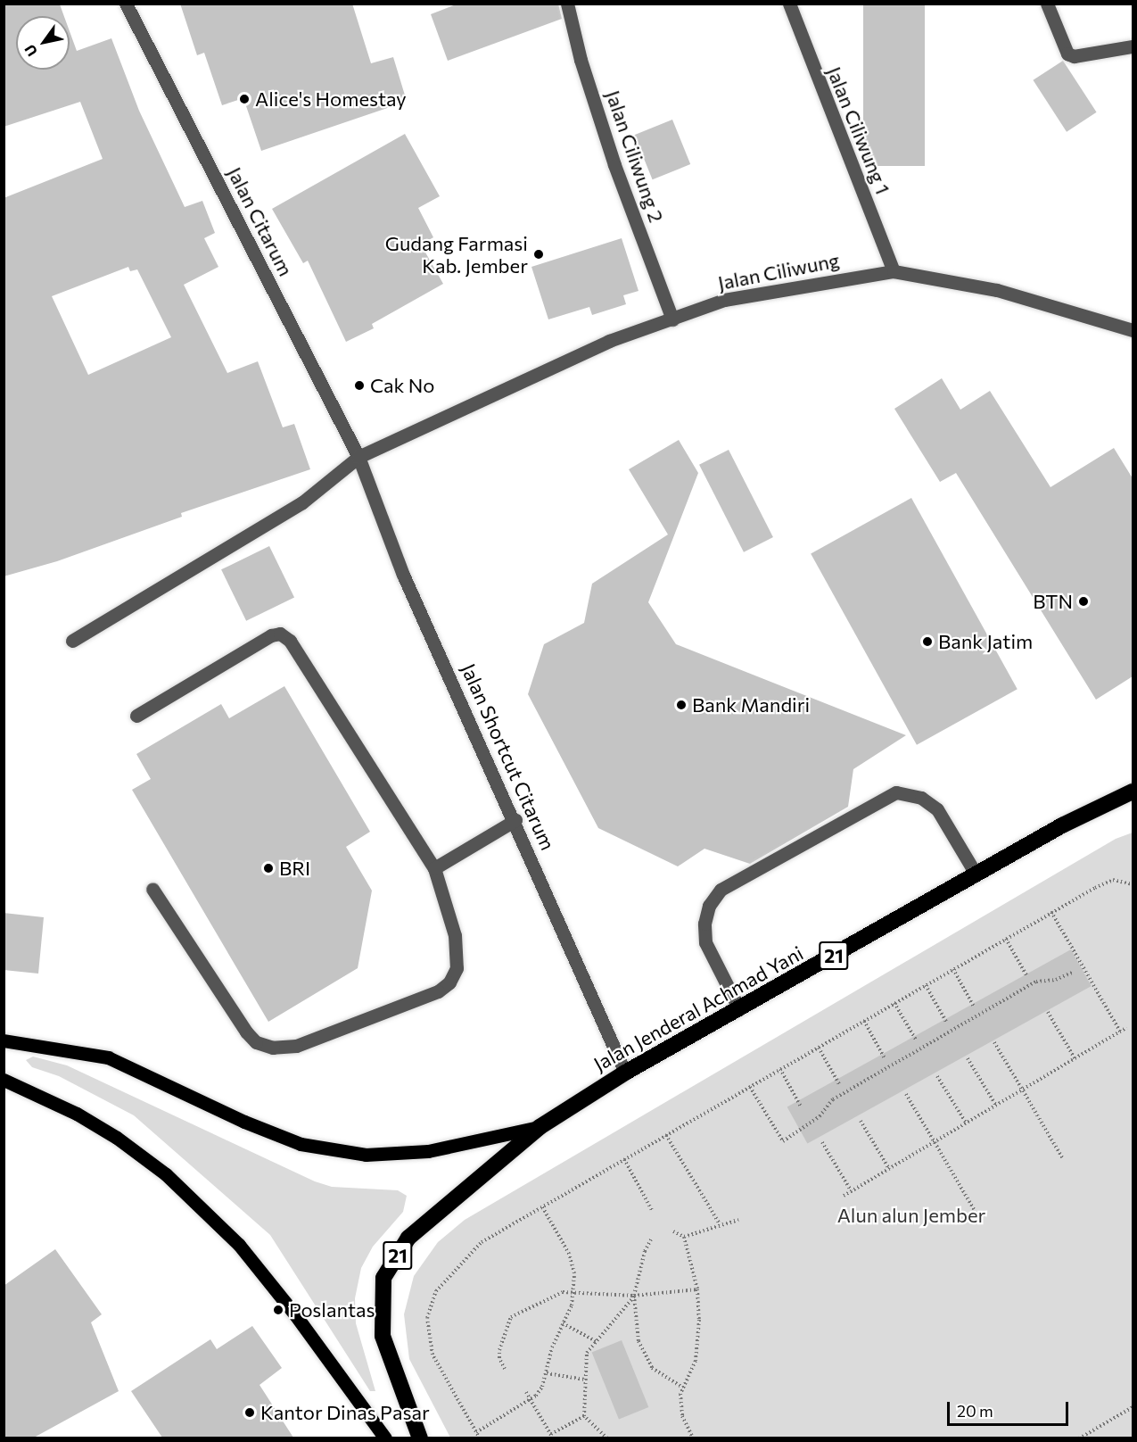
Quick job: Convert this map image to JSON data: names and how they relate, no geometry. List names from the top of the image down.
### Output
{
  "streets": {
    "highway": ["21", "Jalan Jenderal Achmad Yani"],
    "street": [
      "Jalan Ciliwung 1",
      "Jalan Ciliwung 2",
      "Jalan Citarum",
      "Jalan Ciliwung",
      "Jalan Shortcut Citarum"
    ]
  },
  "crossings": [
    ["Jalan Ciliwung 1", "Jalan Ciliwung"],
    ["Jalan Ciliwung 2", "Jalan Ciliwung"],
    ["Jalan Citarum", "Jalan Ciliwung"],
    ["Jalan Citarum", "Jalan Shortcut Citarum"],
    ["Jalan Ciliwung", "Jalan Shortcut Citarum"],
    ["Jalan Shortcut Citarum", "Jalan Jenderal Achmad Yani"],
    ["21", "Jalan Jenderal Achmad Yani"]
  ],
  "parks": ["Alun alun Jember"],
  "places": [
    "Alice's Homestay",
    "Gudang Farmasi Kab. Jember",
    "Cak No",
    "BTN",
    "Bank Jatim",
    "Bank Mandiri",
    "BRI",
    "Poslantas",
    "Kantor Dinas Pasar"
  ],
  "scale_bar": "20 m",
  "north": "bottom left"
}
